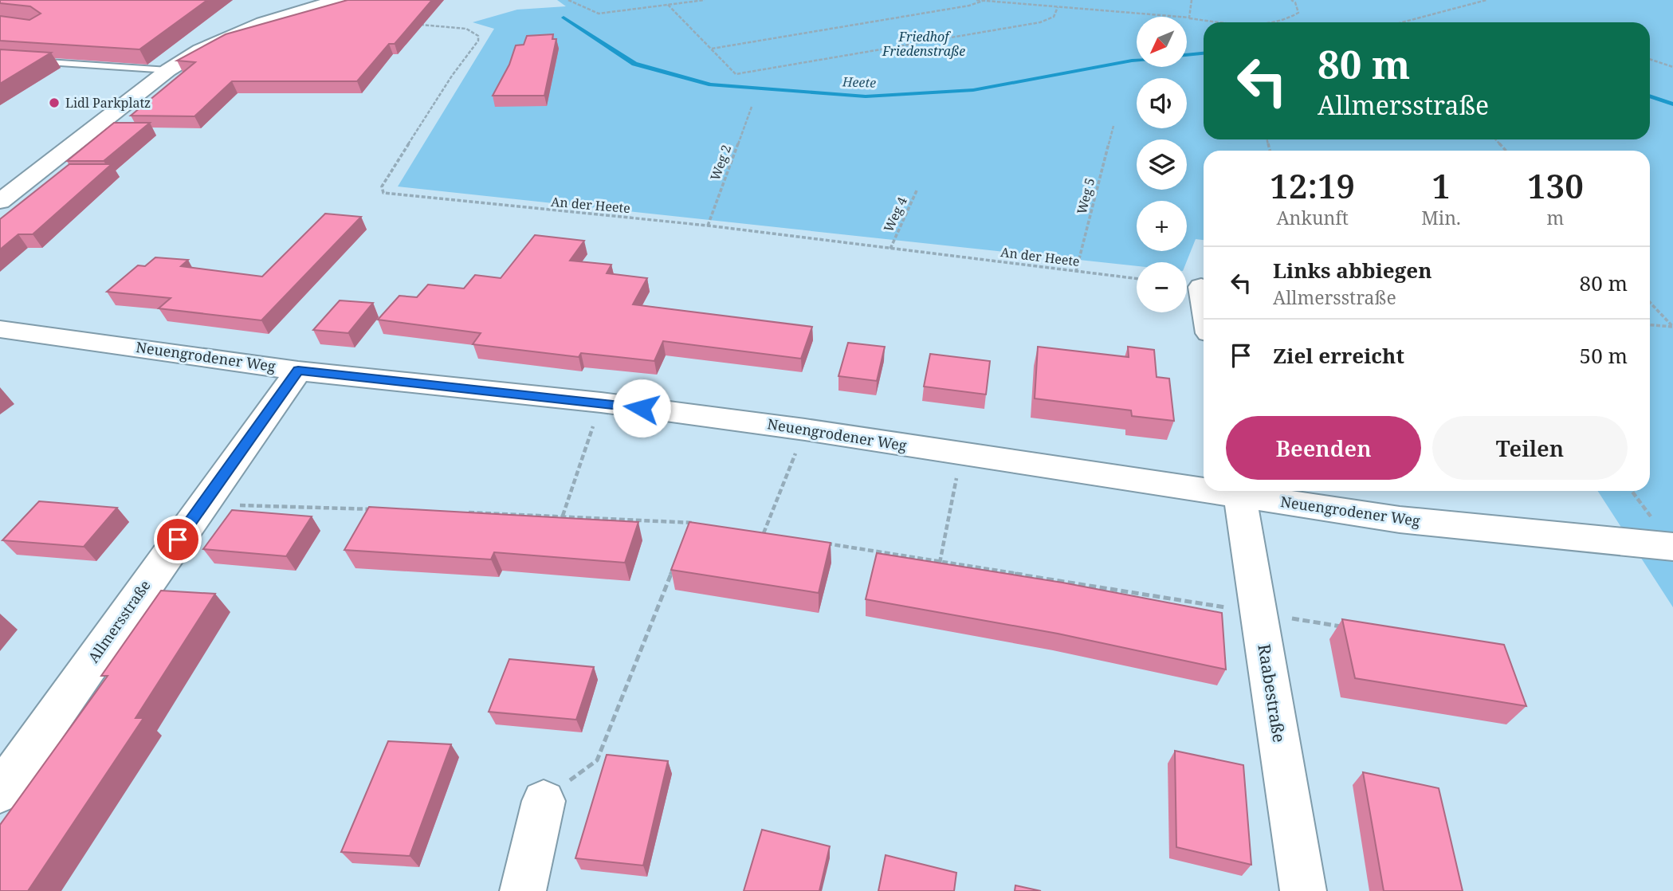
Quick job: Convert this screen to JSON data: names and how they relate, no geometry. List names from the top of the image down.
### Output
{
  "streets": {
    "street": ["Neuengrodener Weg", "Allmersstraße", "Raabestraße"],
    "path": [
      "Weg 2",
      "Weg 5",
      "An der Heete",
      "Weg 4"
    ]
  },
  "crossings": [
    ["Weg 2", "An der Heete"],
    ["Weg 5", "An der Heete"],
    ["An der Heete", "Weg 4"],
    ["Neuengrodener Weg", "Allmersstraße"],
    ["Neuengrodener Weg", "Raabestraße"]
  ],
  "water": ["Heete"],
  "parks": ["Friedhof Friedenstraße"],
  "places": ["Lidl Parkplatz"],
  "north": "bottom left",
  "page": {
    "map_buttons": ["+", "−"],
    "turn": ["80 m", "Allmersstraße"],
    "eta": [
      "12:19",
      "Ankunft",
      "1",
      "Min.",
      "130",
      "m"
    ],
    "list": [
      {
        "name": "Links abbiegen",
        "note": "Allmersstraße",
        "value": "80 m"
      },
      {
        "name": "Ziel erreicht",
        "value": "50 m"
      }
    ],
    "buttons": ["Beenden", "Teilen"]
  }
}
